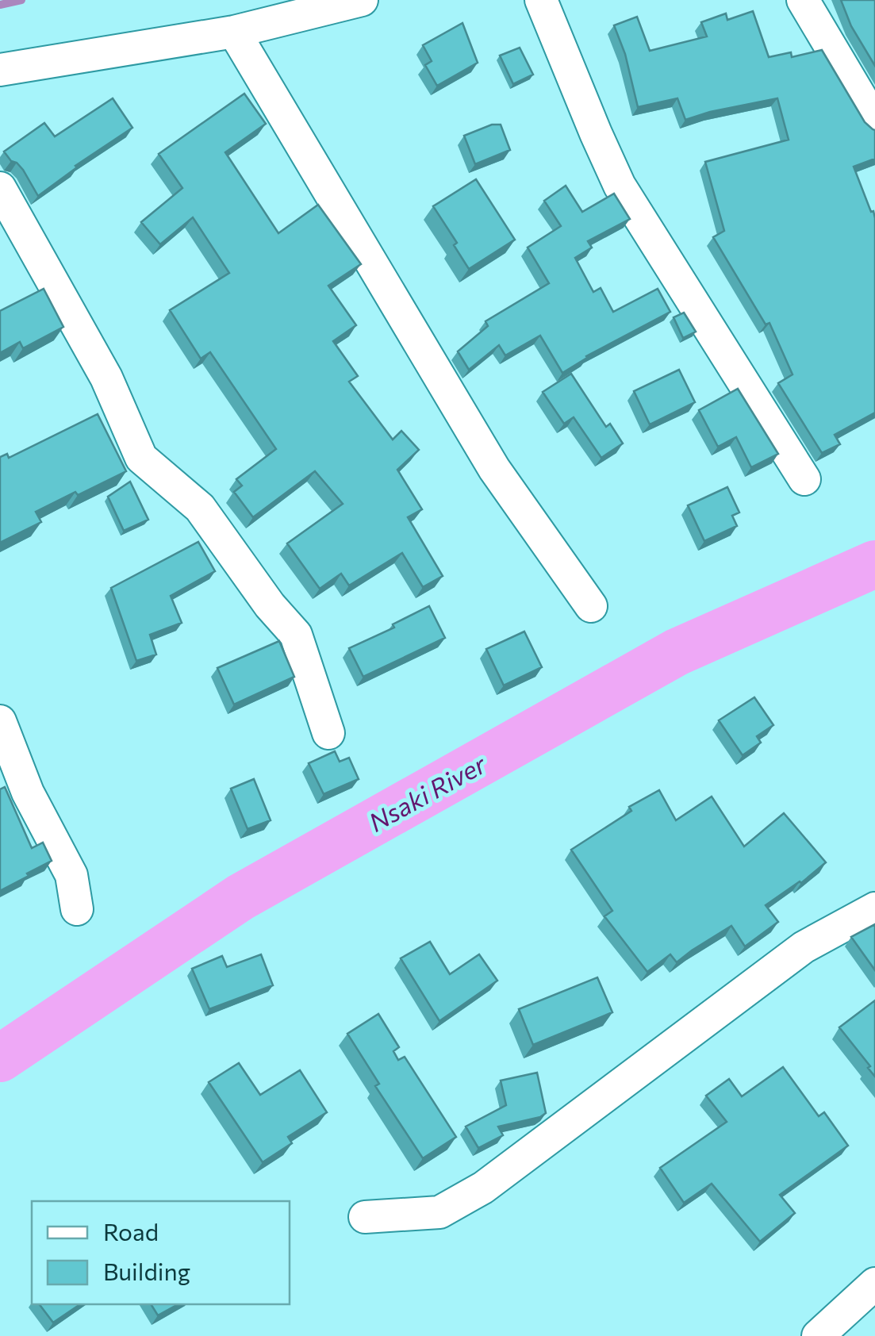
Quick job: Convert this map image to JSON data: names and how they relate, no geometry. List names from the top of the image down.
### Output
{
  "water": ["Nsaki River"],
  "legend": ["Road", "Building"]
}
